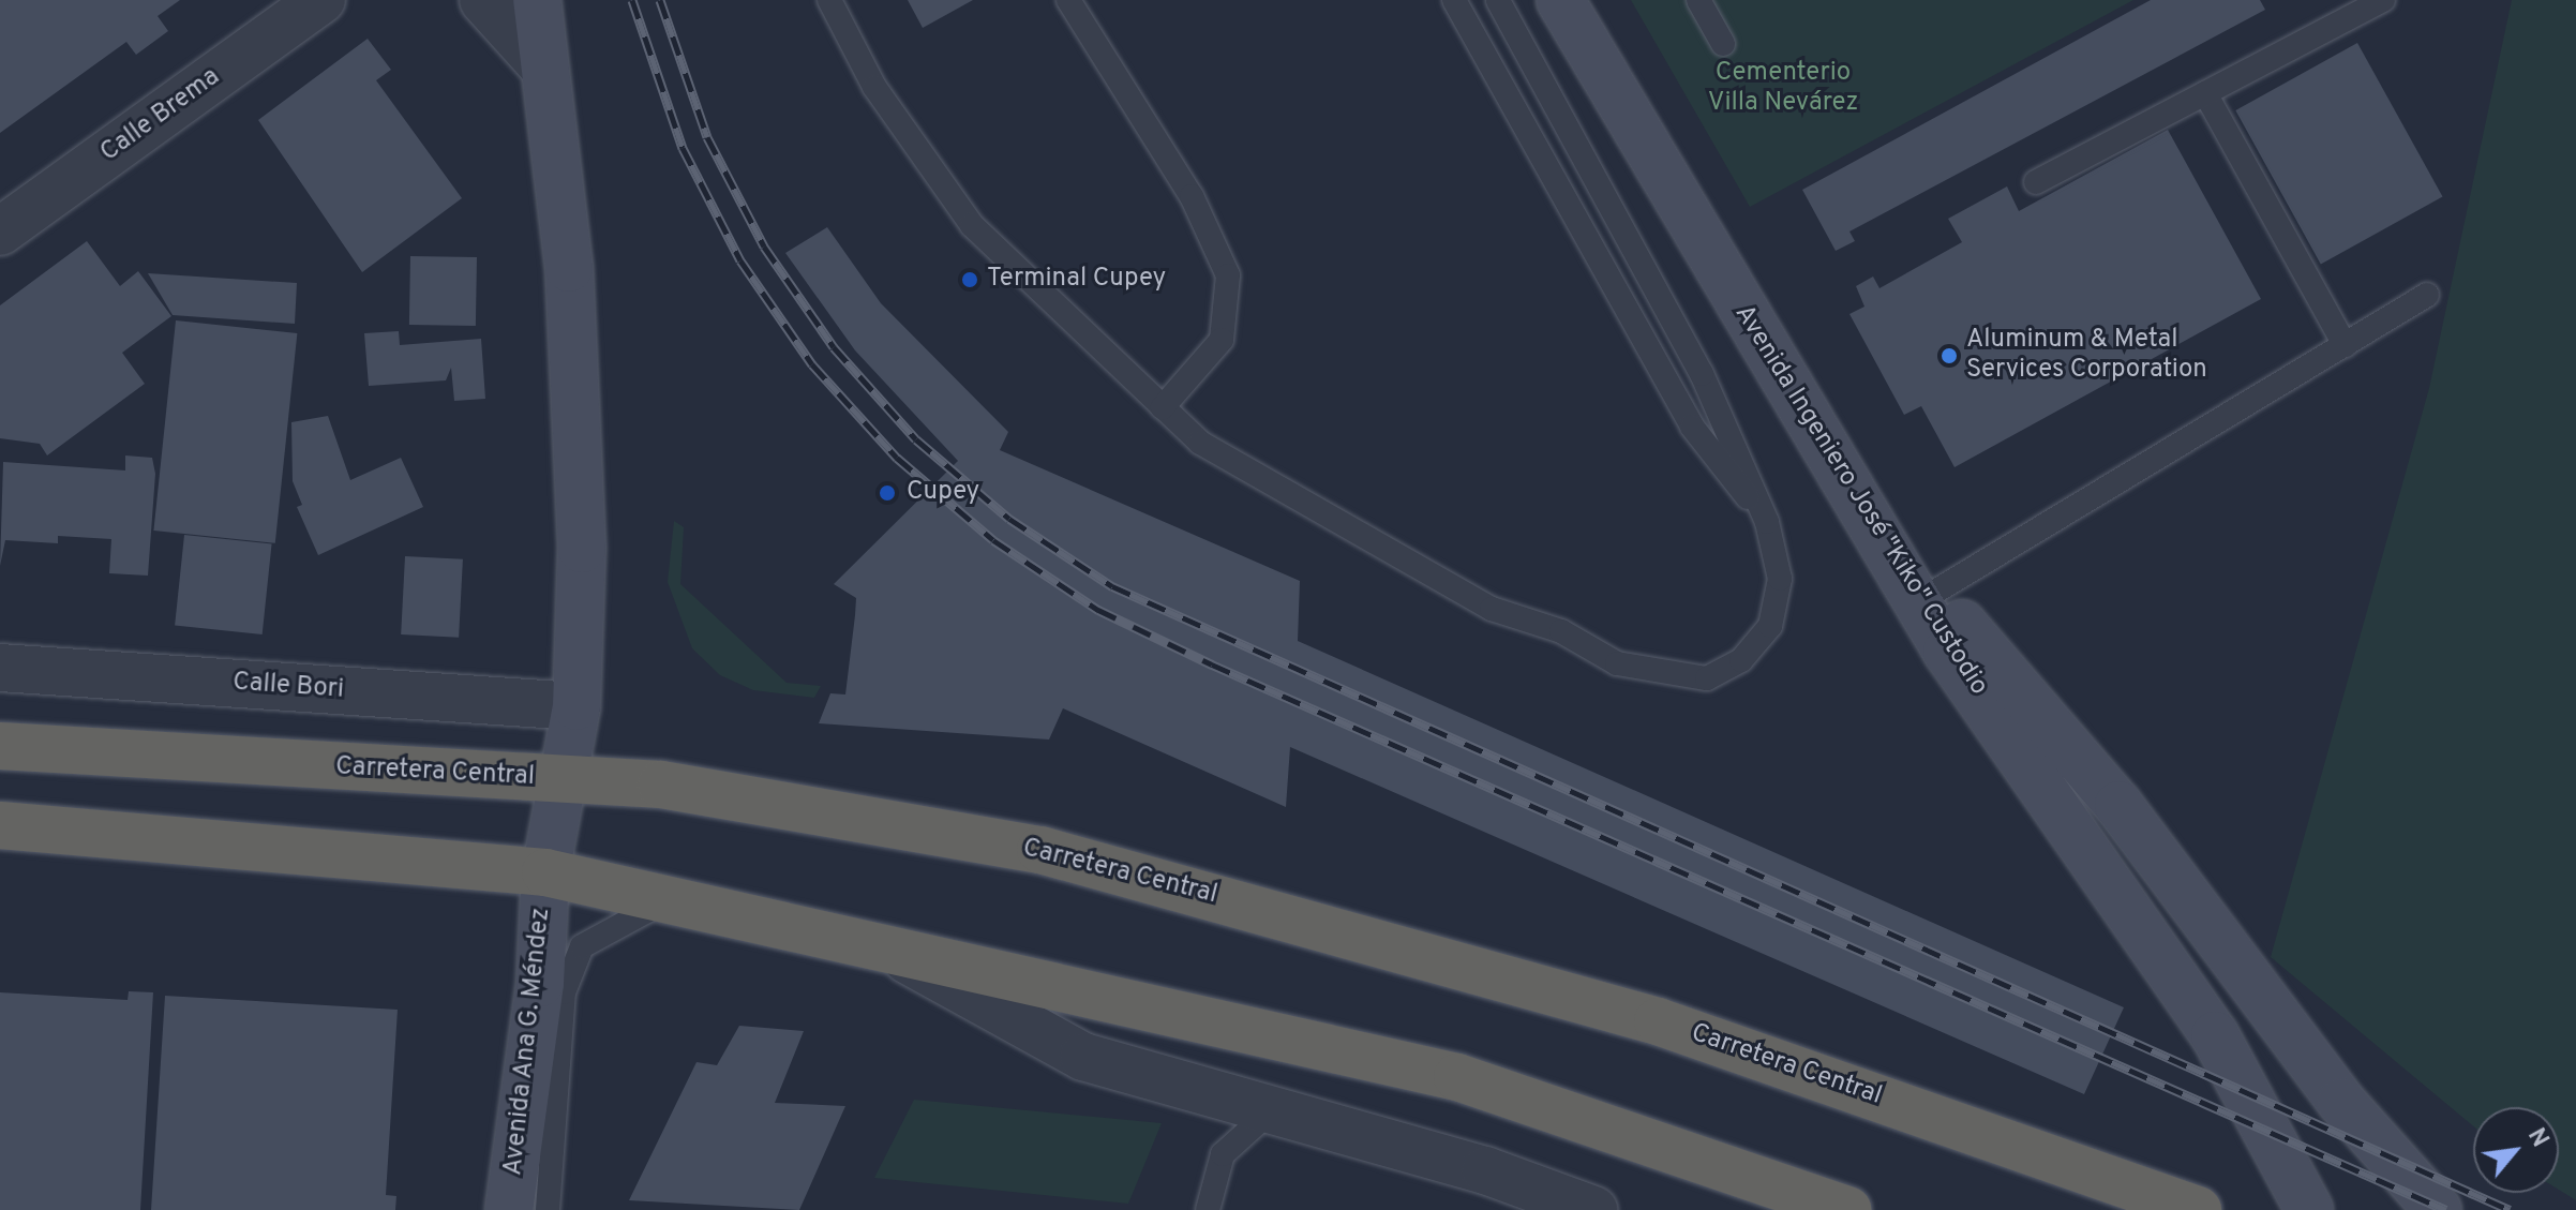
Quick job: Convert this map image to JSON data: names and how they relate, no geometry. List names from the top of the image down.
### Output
{
  "streets": {
    "highway": ["Carretera Central"],
    "main road": ["Avenida Ingeniero José \"Kiko\" Custodio", "Avenida Ana G. Méndez"],
    "street": ["Calle Brema", "Calle Bori"]
  },
  "parks": ["Cementerio Villa Nevárez"],
  "places": ["Terminal Cupey", "Aluminum & Metal Services Corporation", "Cupey"],
  "north": "top right"
}
